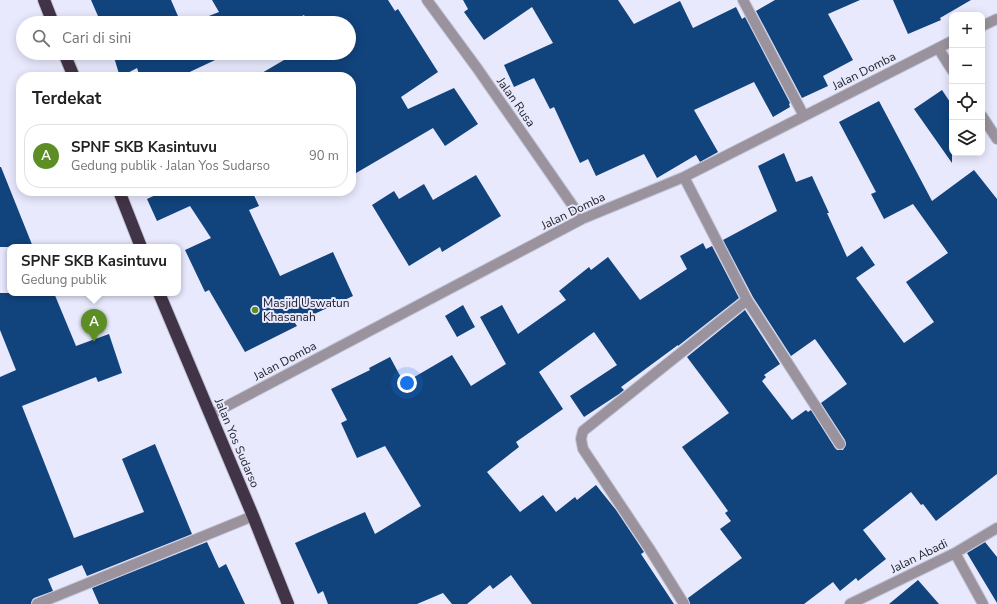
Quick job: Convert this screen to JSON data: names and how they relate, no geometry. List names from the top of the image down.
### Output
{
  "streets": {
    "highway": ["Jalan Yos Sudarso"],
    "street": ["Jalan Domba", "Jalan Rusa", "Jalan Abadi"]
  },
  "crossings": [
    ["Jalan Domba", "Jalan Rusa"],
    ["Jalan Domba", "Jalan Yos Sudarso"]
  ],
  "places": ["Masjid Uswatun Khasanah"],
  "page": {
    "map_buttons": ["+", "−"],
    "search": "Cari di sini",
    "heading": "Terdekat",
    "list": [
      {
        "mark": "A",
        "name": "SPNF SKB Kasintuvu",
        "note": "Gedung publik · Jalan Yos Sudarso",
        "value": "90 m"
      }
    ],
    "popup": ["SPNF SKB Kasintuvu", "Gedung publik"],
    "pins": "A"
  }
}
